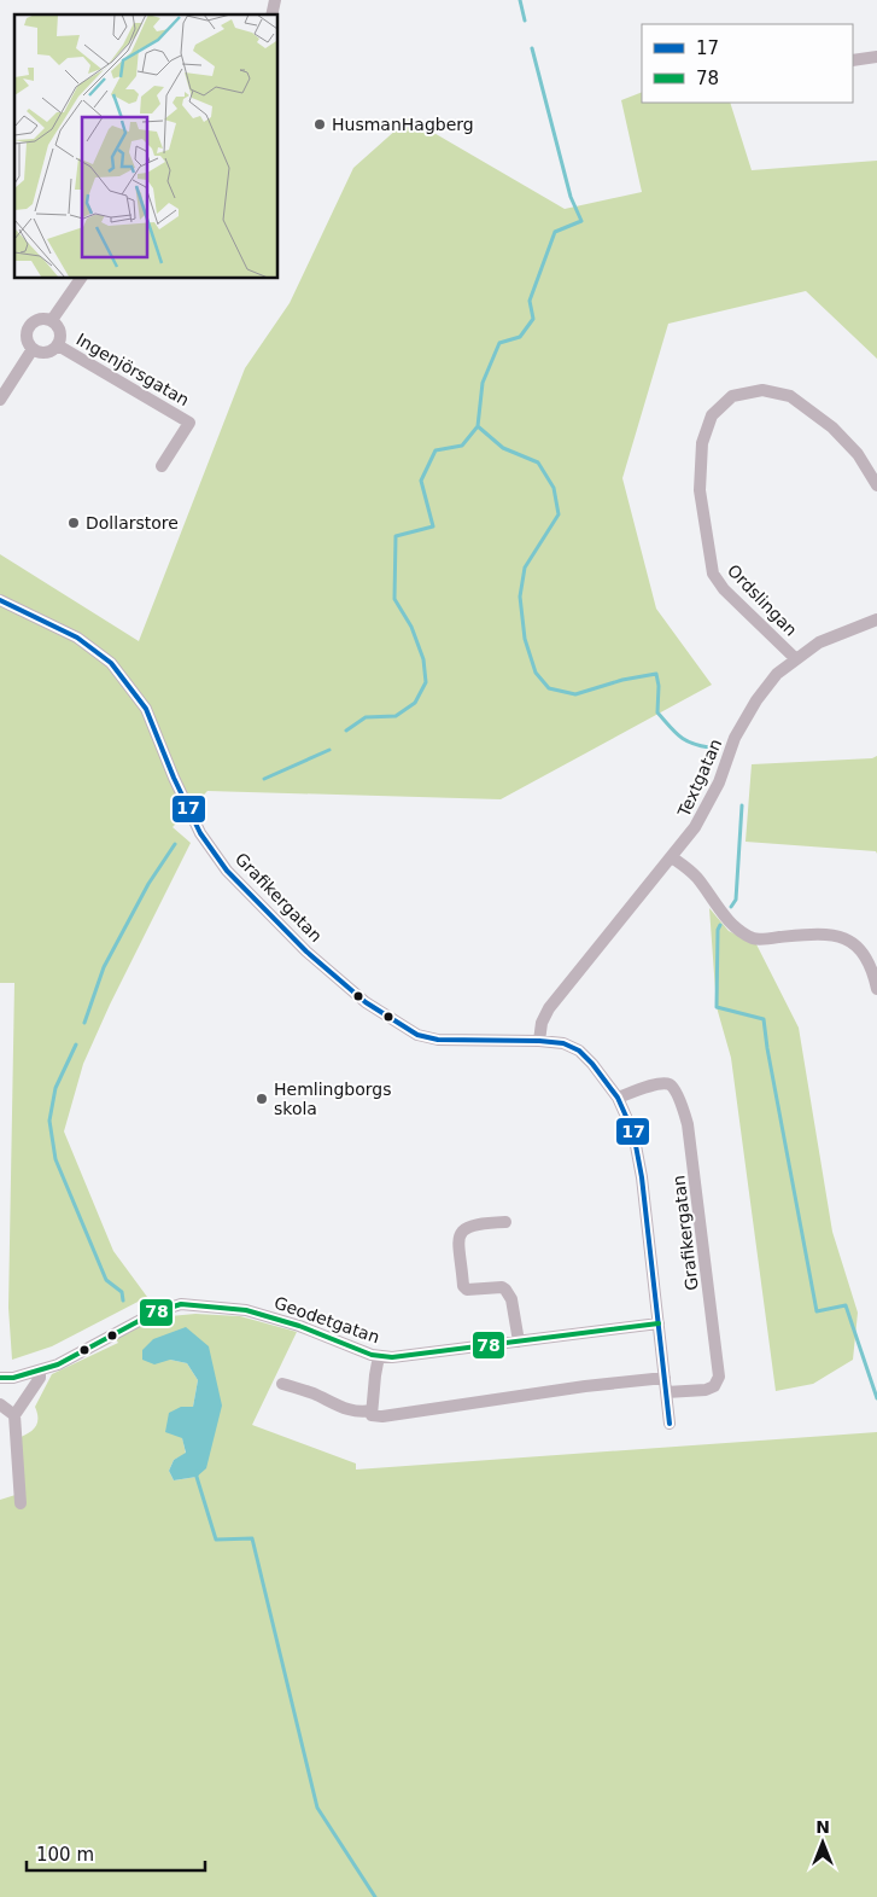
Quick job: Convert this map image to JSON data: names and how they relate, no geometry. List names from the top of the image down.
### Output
{
  "streets": {
    "street": [
      "Ingenjörsgatan",
      "Ordslingan",
      "Textgatan",
      "Grafikergatan",
      "Geodetgatan"
    ]
  },
  "crossings": [
    ["Ordslingan", "Textgatan"],
    ["Textgatan", "Grafikergatan"],
    ["Grafikergatan", "Geodetgatan"]
  ],
  "places": ["HusmanHagberg", "Dollarstore", "Hemlingborgs skola"],
  "lines": ["transit line 17", "transit line 78"],
  "legend": ["17", "78"],
  "scale_bar": "100 m",
  "north": "top"
}
